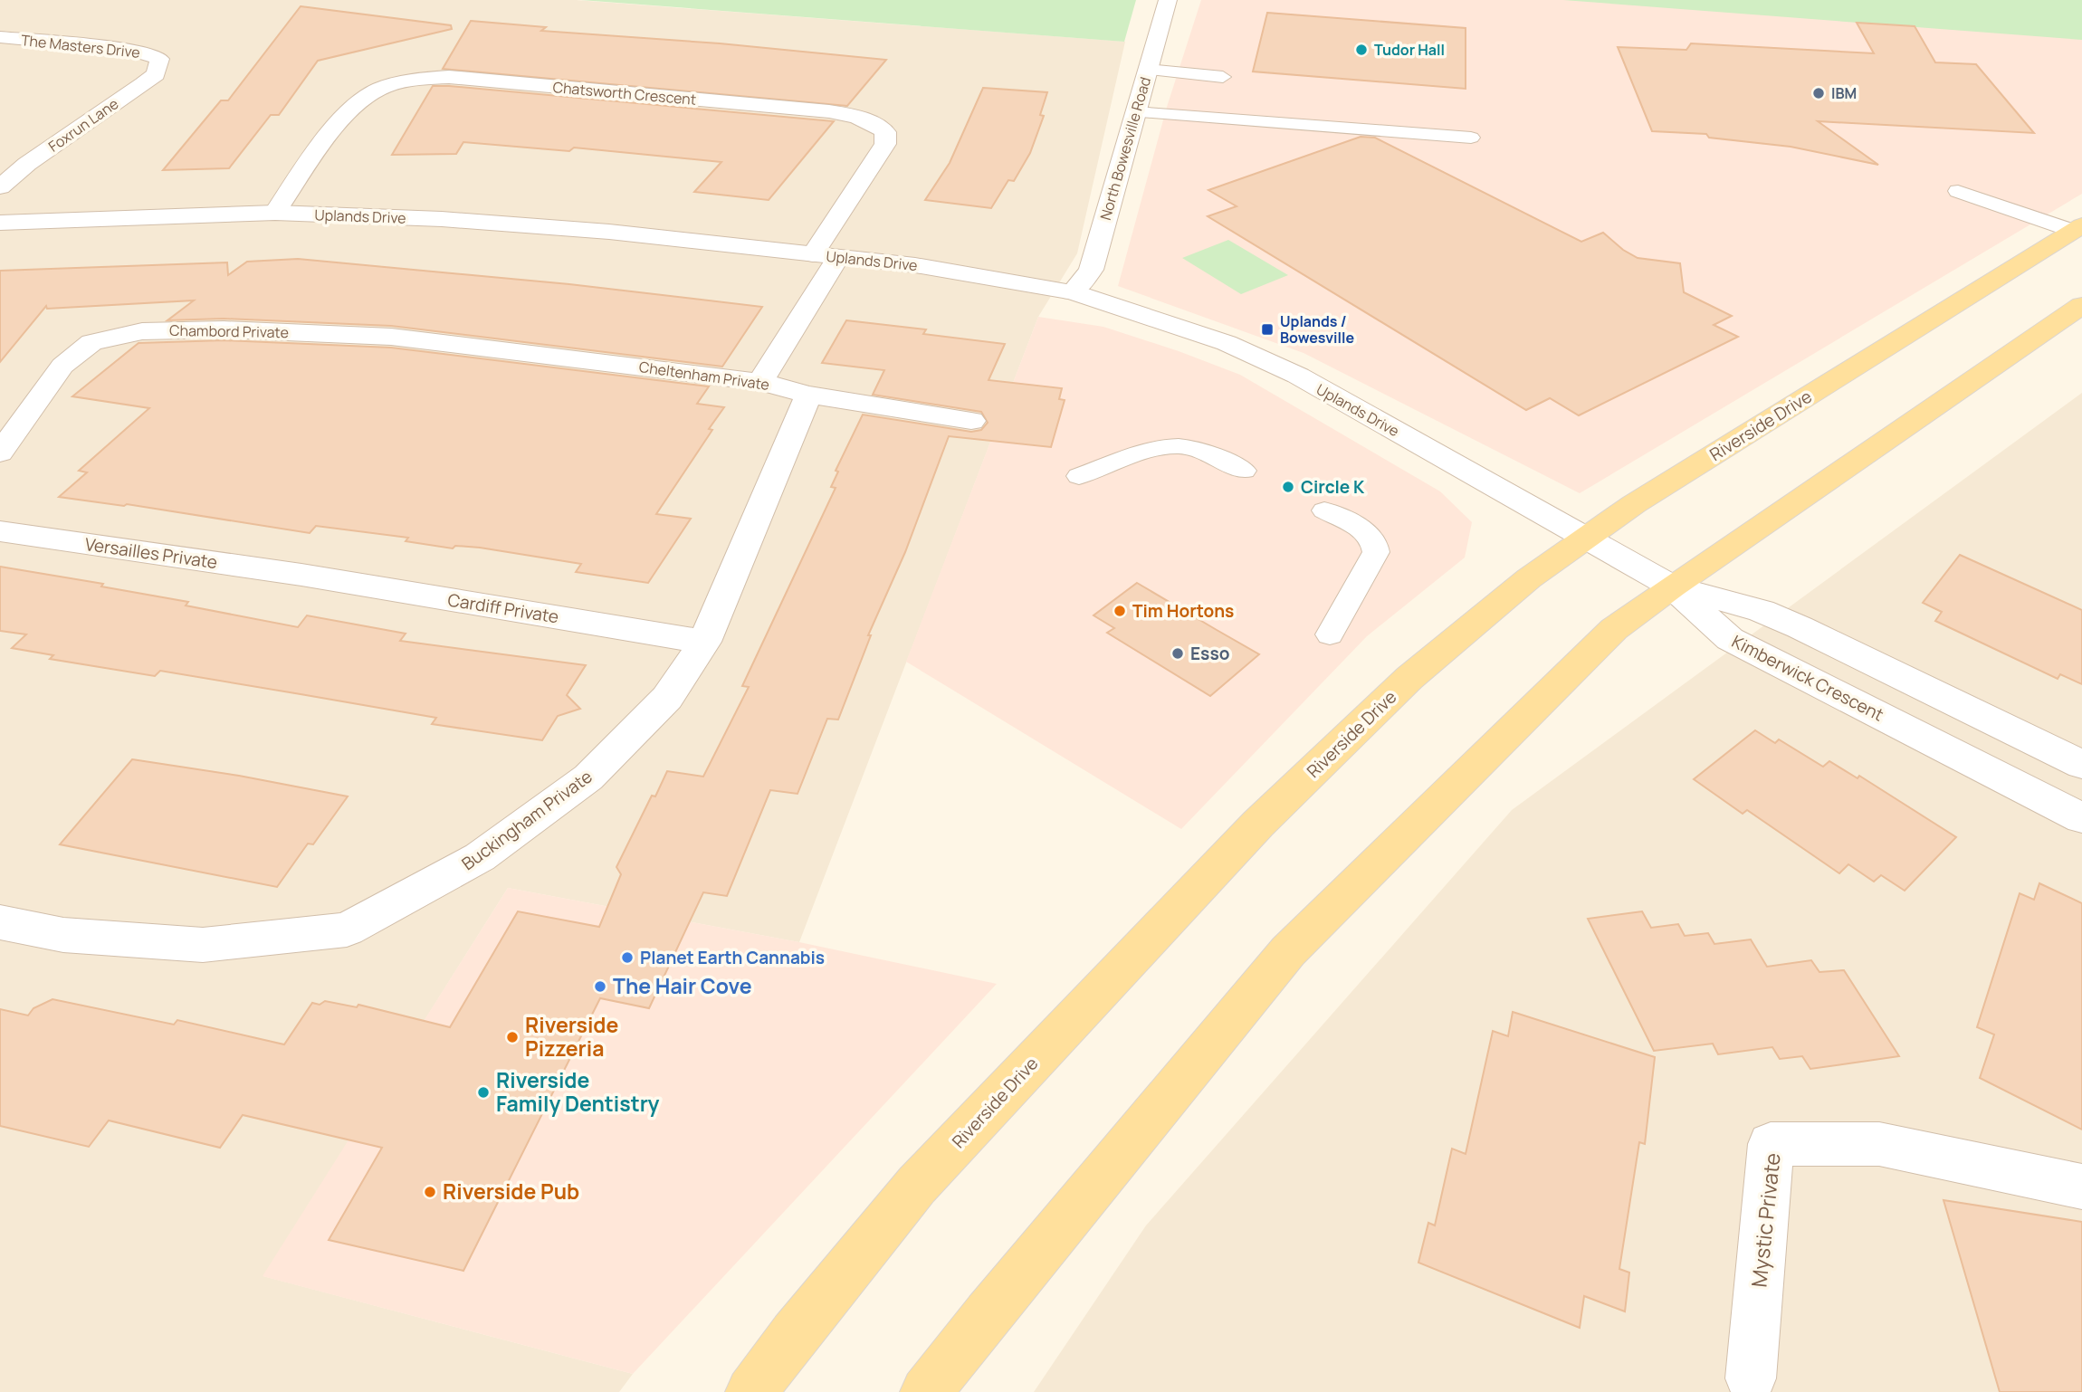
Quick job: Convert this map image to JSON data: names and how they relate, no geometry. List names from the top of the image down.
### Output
{
  "streets": {
    "main road": ["Riverside Drive"],
    "street": [
      "The Masters Drive",
      "Chatsworth Crescent",
      "Foxrun Lane",
      "North Bowesville Road",
      "Uplands Drive",
      "Chambord Private",
      "Cheltenham Private",
      "Versailles Private",
      "Cardiff Private",
      "Kimberwick Crescent",
      "Buckingham Private",
      "Mystic Private"
    ]
  },
  "crossings": [
    ["The Masters Drive", "Foxrun Lane"],
    ["Chatsworth Crescent", "Uplands Drive"],
    ["North Bowesville Road", "Uplands Drive"],
    ["Uplands Drive", "Riverside Drive"],
    ["Uplands Drive", "Kimberwick Crescent"],
    ["Chambord Private", "Cheltenham Private"],
    ["Cheltenham Private", "Buckingham Private"],
    ["Versailles Private", "Cardiff Private"],
    ["Cardiff Private", "Buckingham Private"]
  ],
  "places": {
    "other": [
      "Tudor Hall",
      "IBM",
      "Circle K",
      "Tim Hortons",
      "Esso",
      "Planet Earth Cannabis",
      "The Hair Cove",
      "Riverside Pizzeria",
      "Riverside Family Dentistry",
      "Riverside Pub"
    ],
    "transit": ["Uplands / Bowesville"]
  }
}
